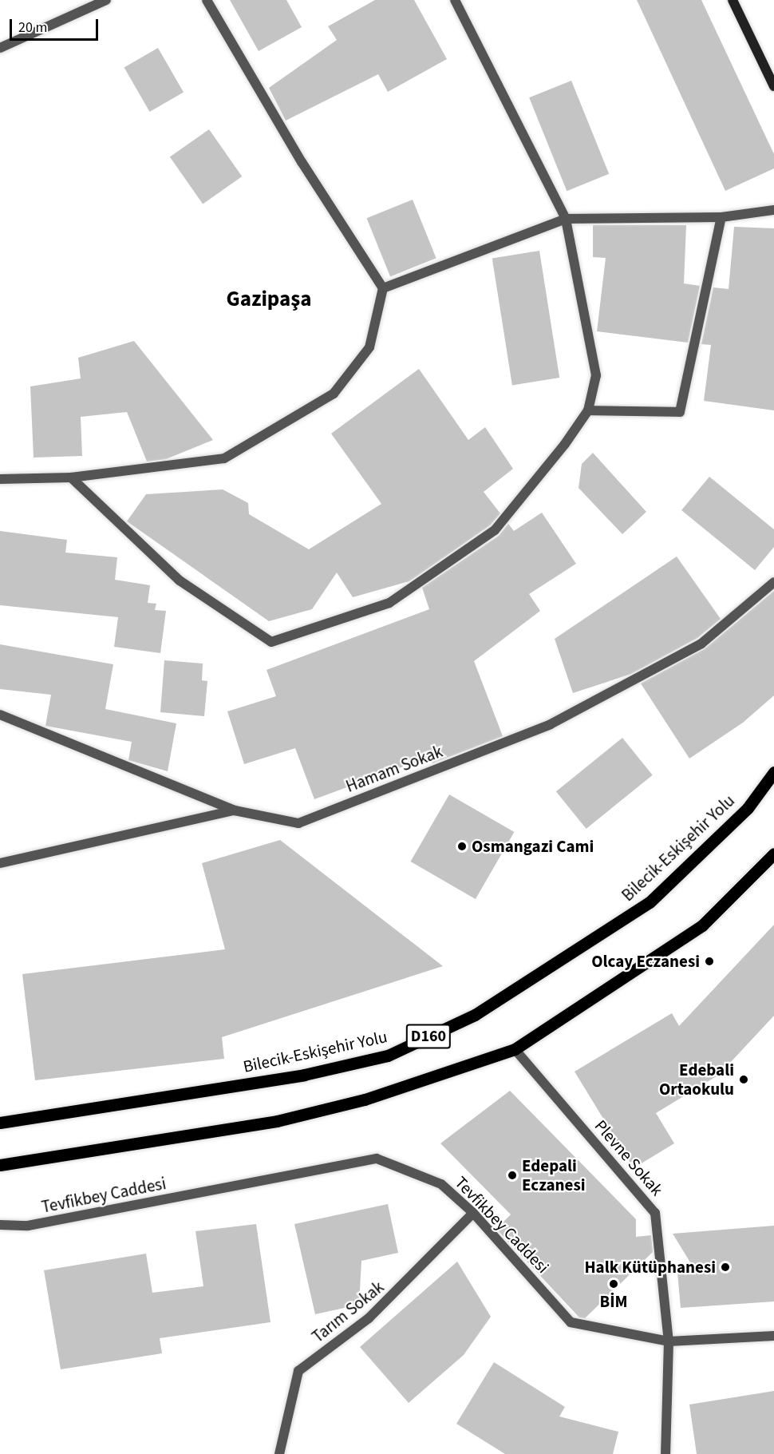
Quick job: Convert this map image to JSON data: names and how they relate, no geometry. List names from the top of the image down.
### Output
{
  "streets": {
    "main road": ["Bilecik-Eskişehir Yolu", "D160"],
    "street": [
      "Hamam Sokak",
      "Plevne Sokak",
      "Tevfikbey Caddesi",
      "Tarım Sokak"
    ]
  },
  "crossings": [
    ["D160", "Plevne Sokak"],
    ["Plevne Sokak", "Tevfikbey Caddesi"],
    ["Tevfikbey Caddesi", "Tarım Sokak"]
  ],
  "districts": ["Gazipaşa"],
  "places": [
    "Osmangazi Cami",
    "Olcay Eczanesi",
    "Edebali Ortaokulu",
    "Edepali Eczanesi",
    "Halk Kütüphanesi",
    "BİM"
  ],
  "scale_bar": "20 m"
}
